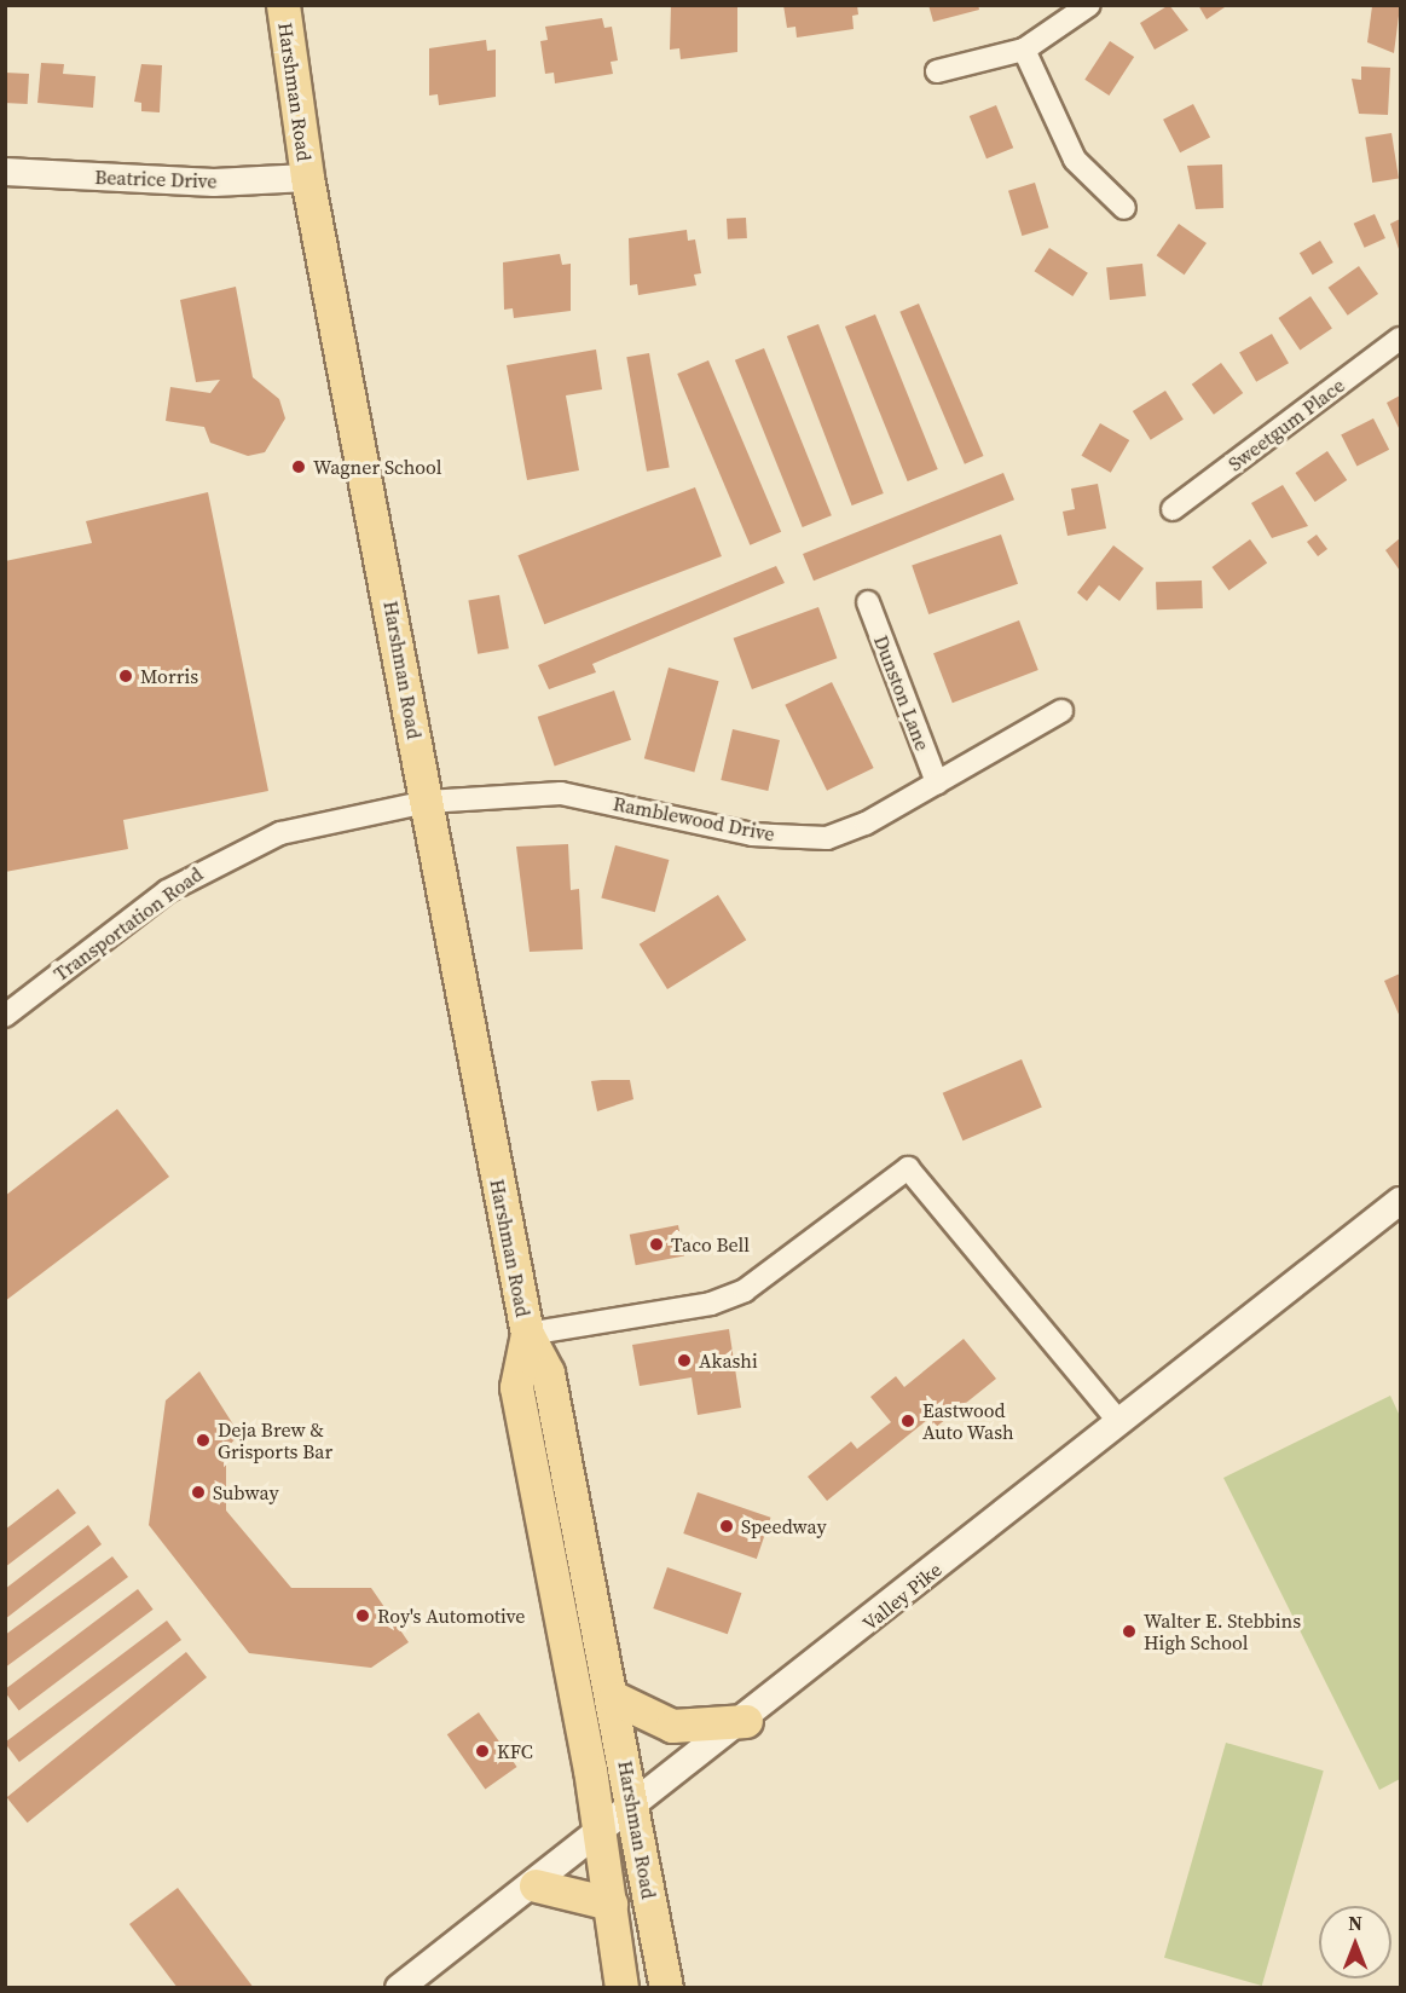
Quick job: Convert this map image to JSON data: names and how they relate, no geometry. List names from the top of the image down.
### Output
{
  "streets": {
    "main road": ["Harshman Road"],
    "street": [
      "Beatrice Drive",
      "Sweetgum Place",
      "Dunston Lane",
      "Ramblewood Drive",
      "Transportation Road",
      "Valley Pike"
    ]
  },
  "crossings": [
    ["Harshman Road", "Beatrice Drive"],
    ["Harshman Road", "Ramblewood Drive"],
    ["Harshman Road", "Transportation Road"],
    ["Harshman Road", "Valley Pike"],
    ["Dunston Lane", "Ramblewood Drive"],
    ["Ramblewood Drive", "Transportation Road"]
  ],
  "places": [
    "Wagner School",
    "Morris",
    "Taco Bell",
    "Akashi",
    "Eastwood Auto Wash",
    "Deja Brew & Grisports Bar",
    "Subway",
    "Speedway",
    "Roy's Automotive",
    "Walter E. Stebbins High School",
    "KFC"
  ],
  "north": "top"
}
